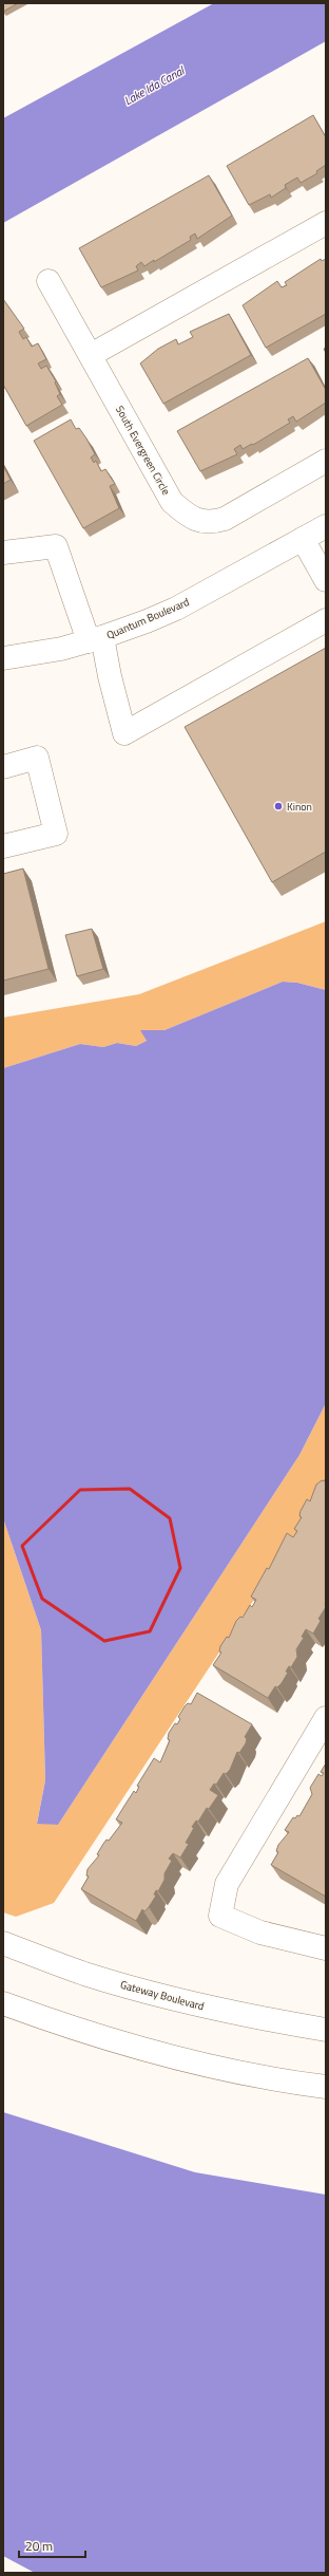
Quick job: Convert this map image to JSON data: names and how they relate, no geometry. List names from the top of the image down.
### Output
{
  "streets": {
    "street": ["South Evergreen Circle", "Quantum Boulevard", "Gateway Boulevard"]
  },
  "water": ["Lake Ida Canal"],
  "places": ["Kinon"],
  "scale_bar": "20 m"
}
